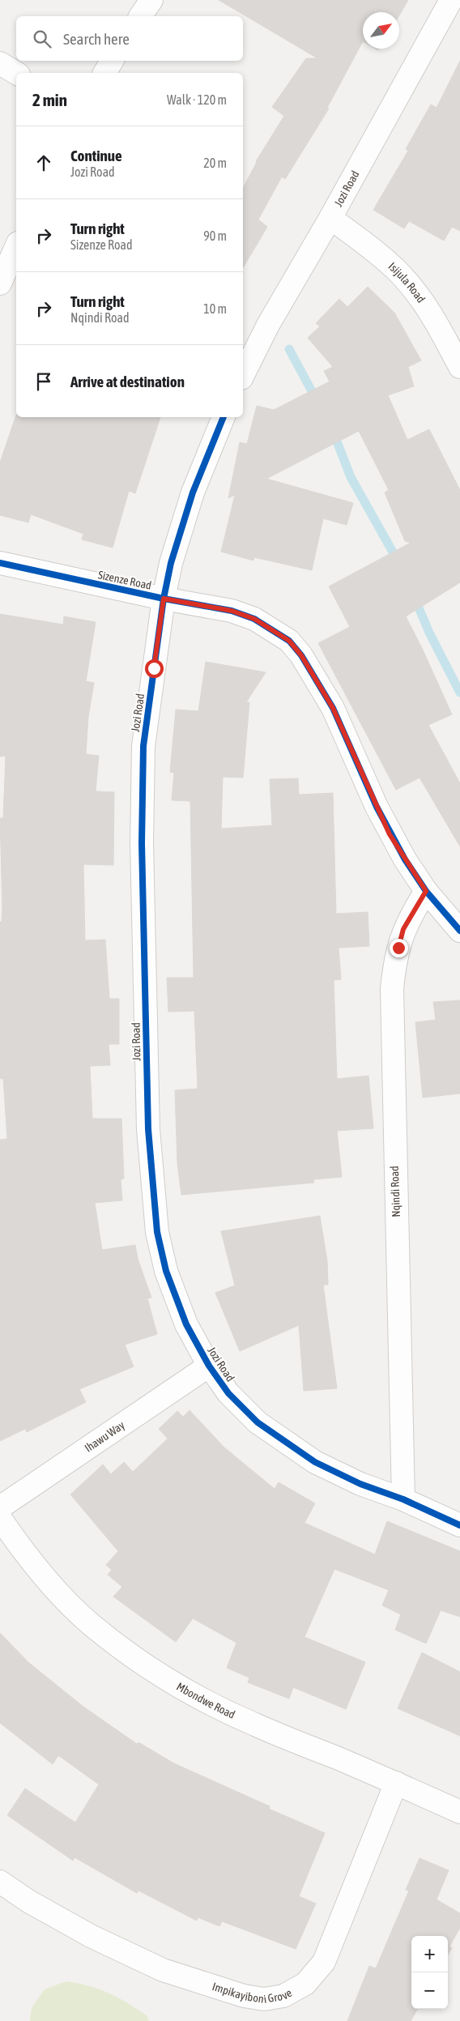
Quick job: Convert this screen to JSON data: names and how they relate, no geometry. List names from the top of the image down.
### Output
{
  "streets": {
    "street": [
      "Jozi Road",
      "Isijula Road",
      "Sizenze Road",
      "Nqindi Road",
      "Ihawu Way",
      "Mbondwe Road",
      "Impikayiboni Grove"
    ]
  },
  "crossings": [
    ["Jozi Road", "Isijula Road"],
    ["Jozi Road", "Sizenze Road"],
    ["Jozi Road", "Nqindi Road"],
    ["Jozi Road", "Ihawu Way"],
    ["Sizenze Road", "Nqindi Road"],
    ["Mbondwe Road", "Impikayiboni Grove"]
  ],
  "north": "top right",
  "page": {
    "search": "Search here",
    "heading": ["2 min", "Walk · 120 m"],
    "list": [
      ["Continue", "Jozi Road", "20 m"],
      ["Turn right", "Sizenze Road", "90 m"],
      ["Turn right", "Nqindi Road", "10 m"],
      "Arrive at destination"
    ],
    "map_buttons": ["+", "−"]
  }
}
